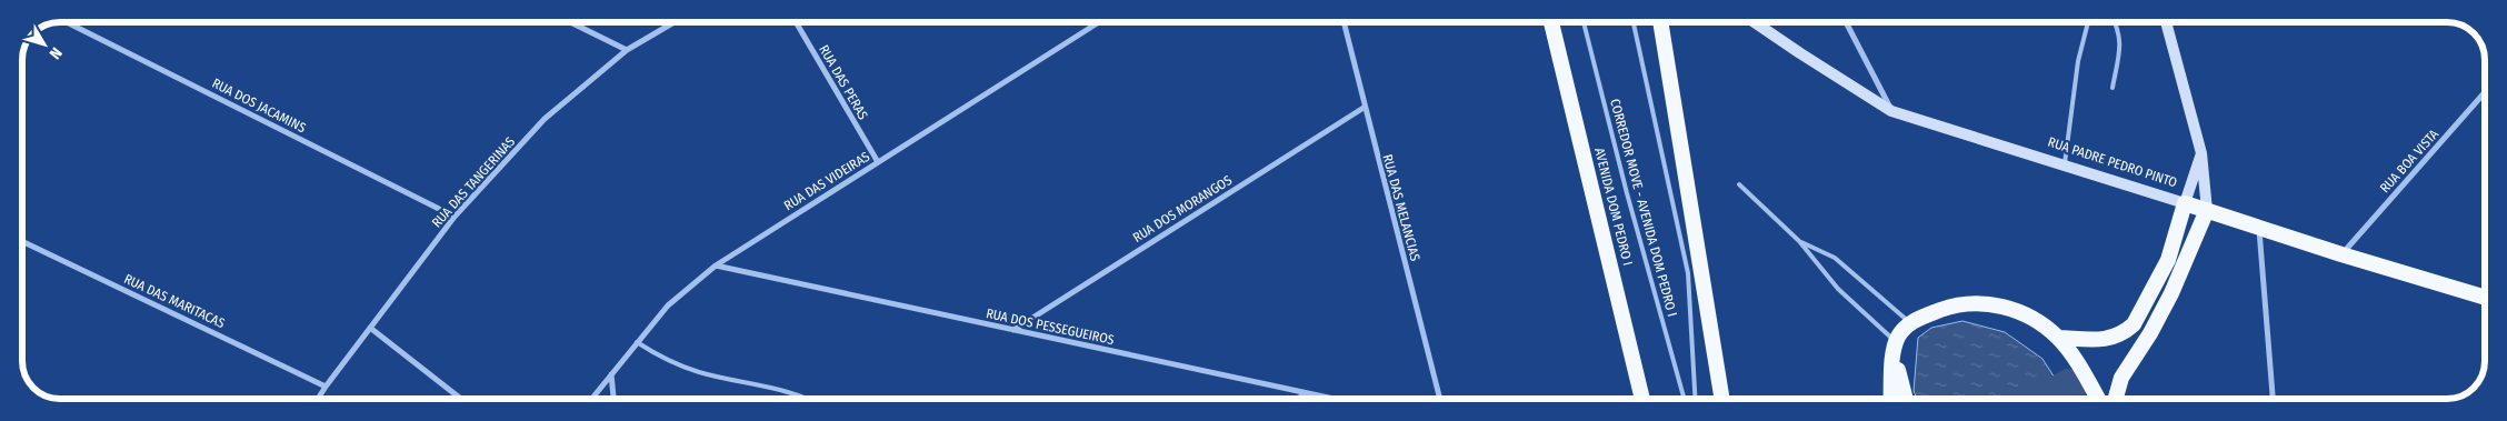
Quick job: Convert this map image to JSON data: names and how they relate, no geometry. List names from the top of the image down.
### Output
{
  "streets": {
    "highway": ["RUA PADRE PEDRO PINTO", "AVENIDA DOM PEDRO I"],
    "street": [
      "RUA DAS PERAS",
      "RUA DOS JACAMINS",
      "RUA BOA VISTA",
      "RUA DAS VIDEIRAS",
      "RUA DAS TANGERINAS",
      "RUA DAS MELANCIAS",
      "RUA DOS MORANGOS",
      "RUA DAS MARITACAS",
      "RUA DOS PESSEGUEIROS"
    ],
    "lane": ["CORREDOR MOVE - AVENIDA DOM PEDRO I"]
  },
  "crossings": [
    ["RUA DAS PERAS", "RUA DAS VIDEIRAS"],
    ["RUA DOS JACAMINS", "RUA DAS TANGERINAS"],
    ["RUA BOA VISTA", "RUA PADRE PEDRO PINTO"],
    ["RUA DAS VIDEIRAS", "RUA DOS PESSEGUEIROS"],
    ["RUA DAS TANGERINAS", "RUA DAS MARITACAS"],
    ["RUA DAS MELANCIAS", "RUA DOS MORANGOS"],
    ["RUA DOS MORANGOS", "RUA DOS PESSEGUEIROS"]
  ],
  "north": "bottom right"
}
